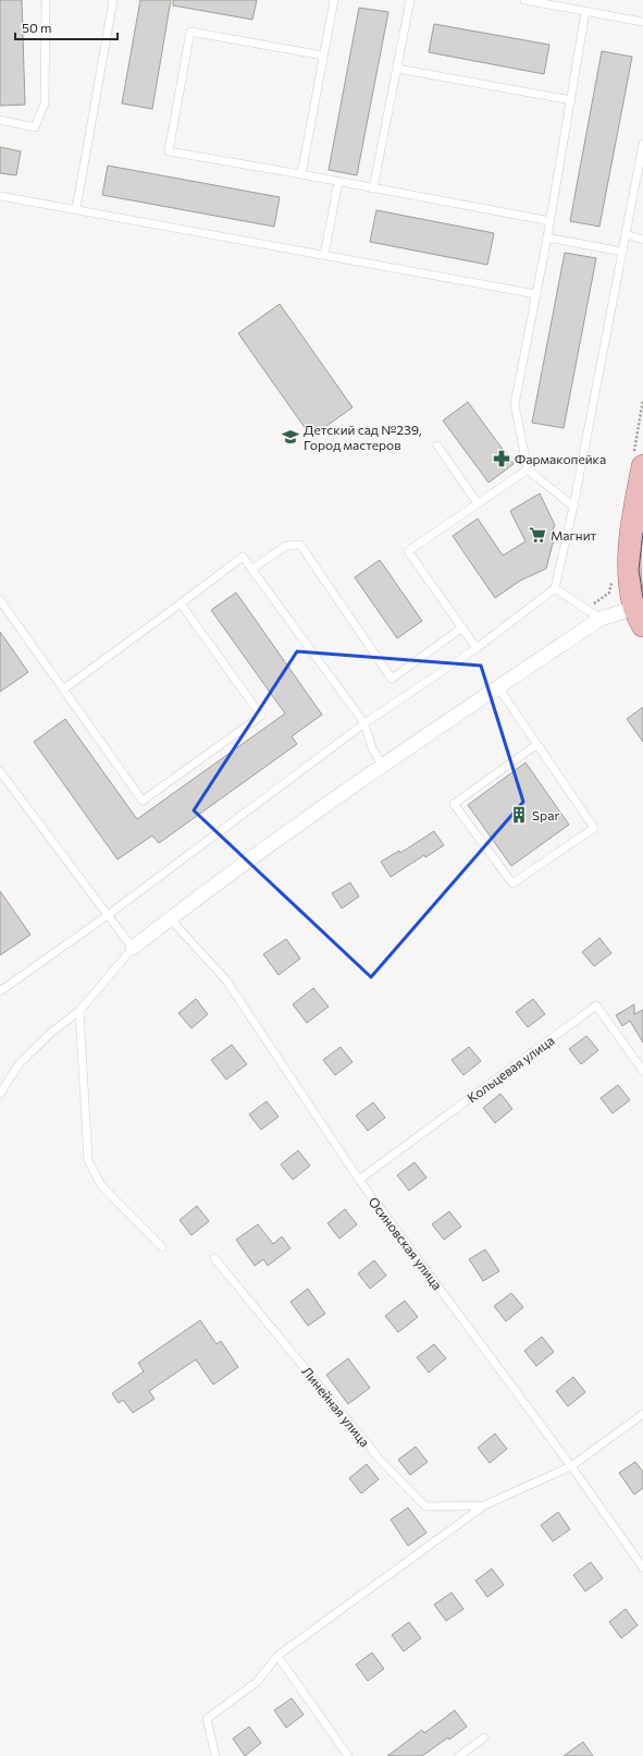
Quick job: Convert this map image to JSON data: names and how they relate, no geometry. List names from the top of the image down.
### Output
{
  "streets": {
    "lane": ["Кольцевая улица", "Осиновская улица", "Линейная улица"]
  },
  "crossings": [
    ["Кольцевая улица", "Осиновская улица"],
    ["Осиновская улица", "Линейная улица"]
  ],
  "places": {
    "school or university": ["Детский сад №239, Город мастеров"],
    "pharmacy": ["Фармакопейка"],
    "supermarket": ["Магнит"],
    "building": ["Spar"]
  },
  "scale_bar": "50 m"
}
